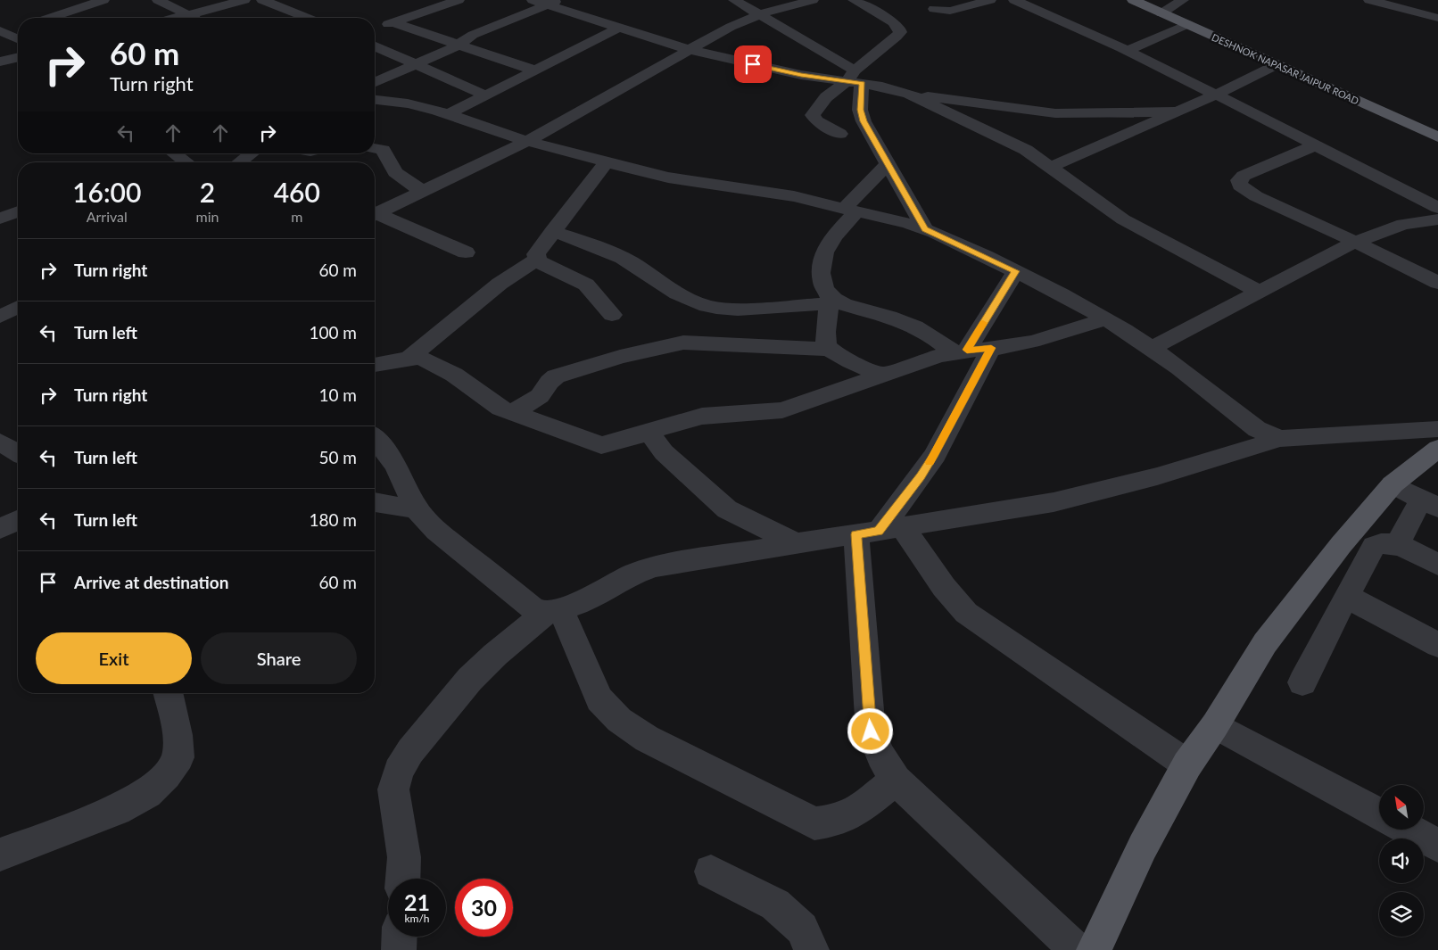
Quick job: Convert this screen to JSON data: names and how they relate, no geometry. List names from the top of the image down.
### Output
{
  "streets": {
    "main road": ["DESHNOK NAPASAR JAIPUR ROAD"]
  },
  "north": "top left",
  "page": {
    "turn": ["60 m", "Turn right"],
    "eta": [
      "16:00",
      "Arrival",
      "2",
      "min",
      "460",
      "m"
    ],
    "list": [
      {
        "name": "Turn right",
        "value": "60 m"
      },
      {
        "name": "Turn left",
        "value": "100 m"
      },
      {
        "name": "Turn right",
        "value": "10 m"
      },
      {
        "name": "Turn left",
        "value": "50 m"
      },
      {
        "name": "Turn left",
        "value": "180 m"
      },
      {
        "name": "Arrive at destination",
        "value": "60 m"
      }
    ],
    "buttons": ["Exit", "Share"],
    "speed": "21 km/h",
    "limit": "30"
  }
}
